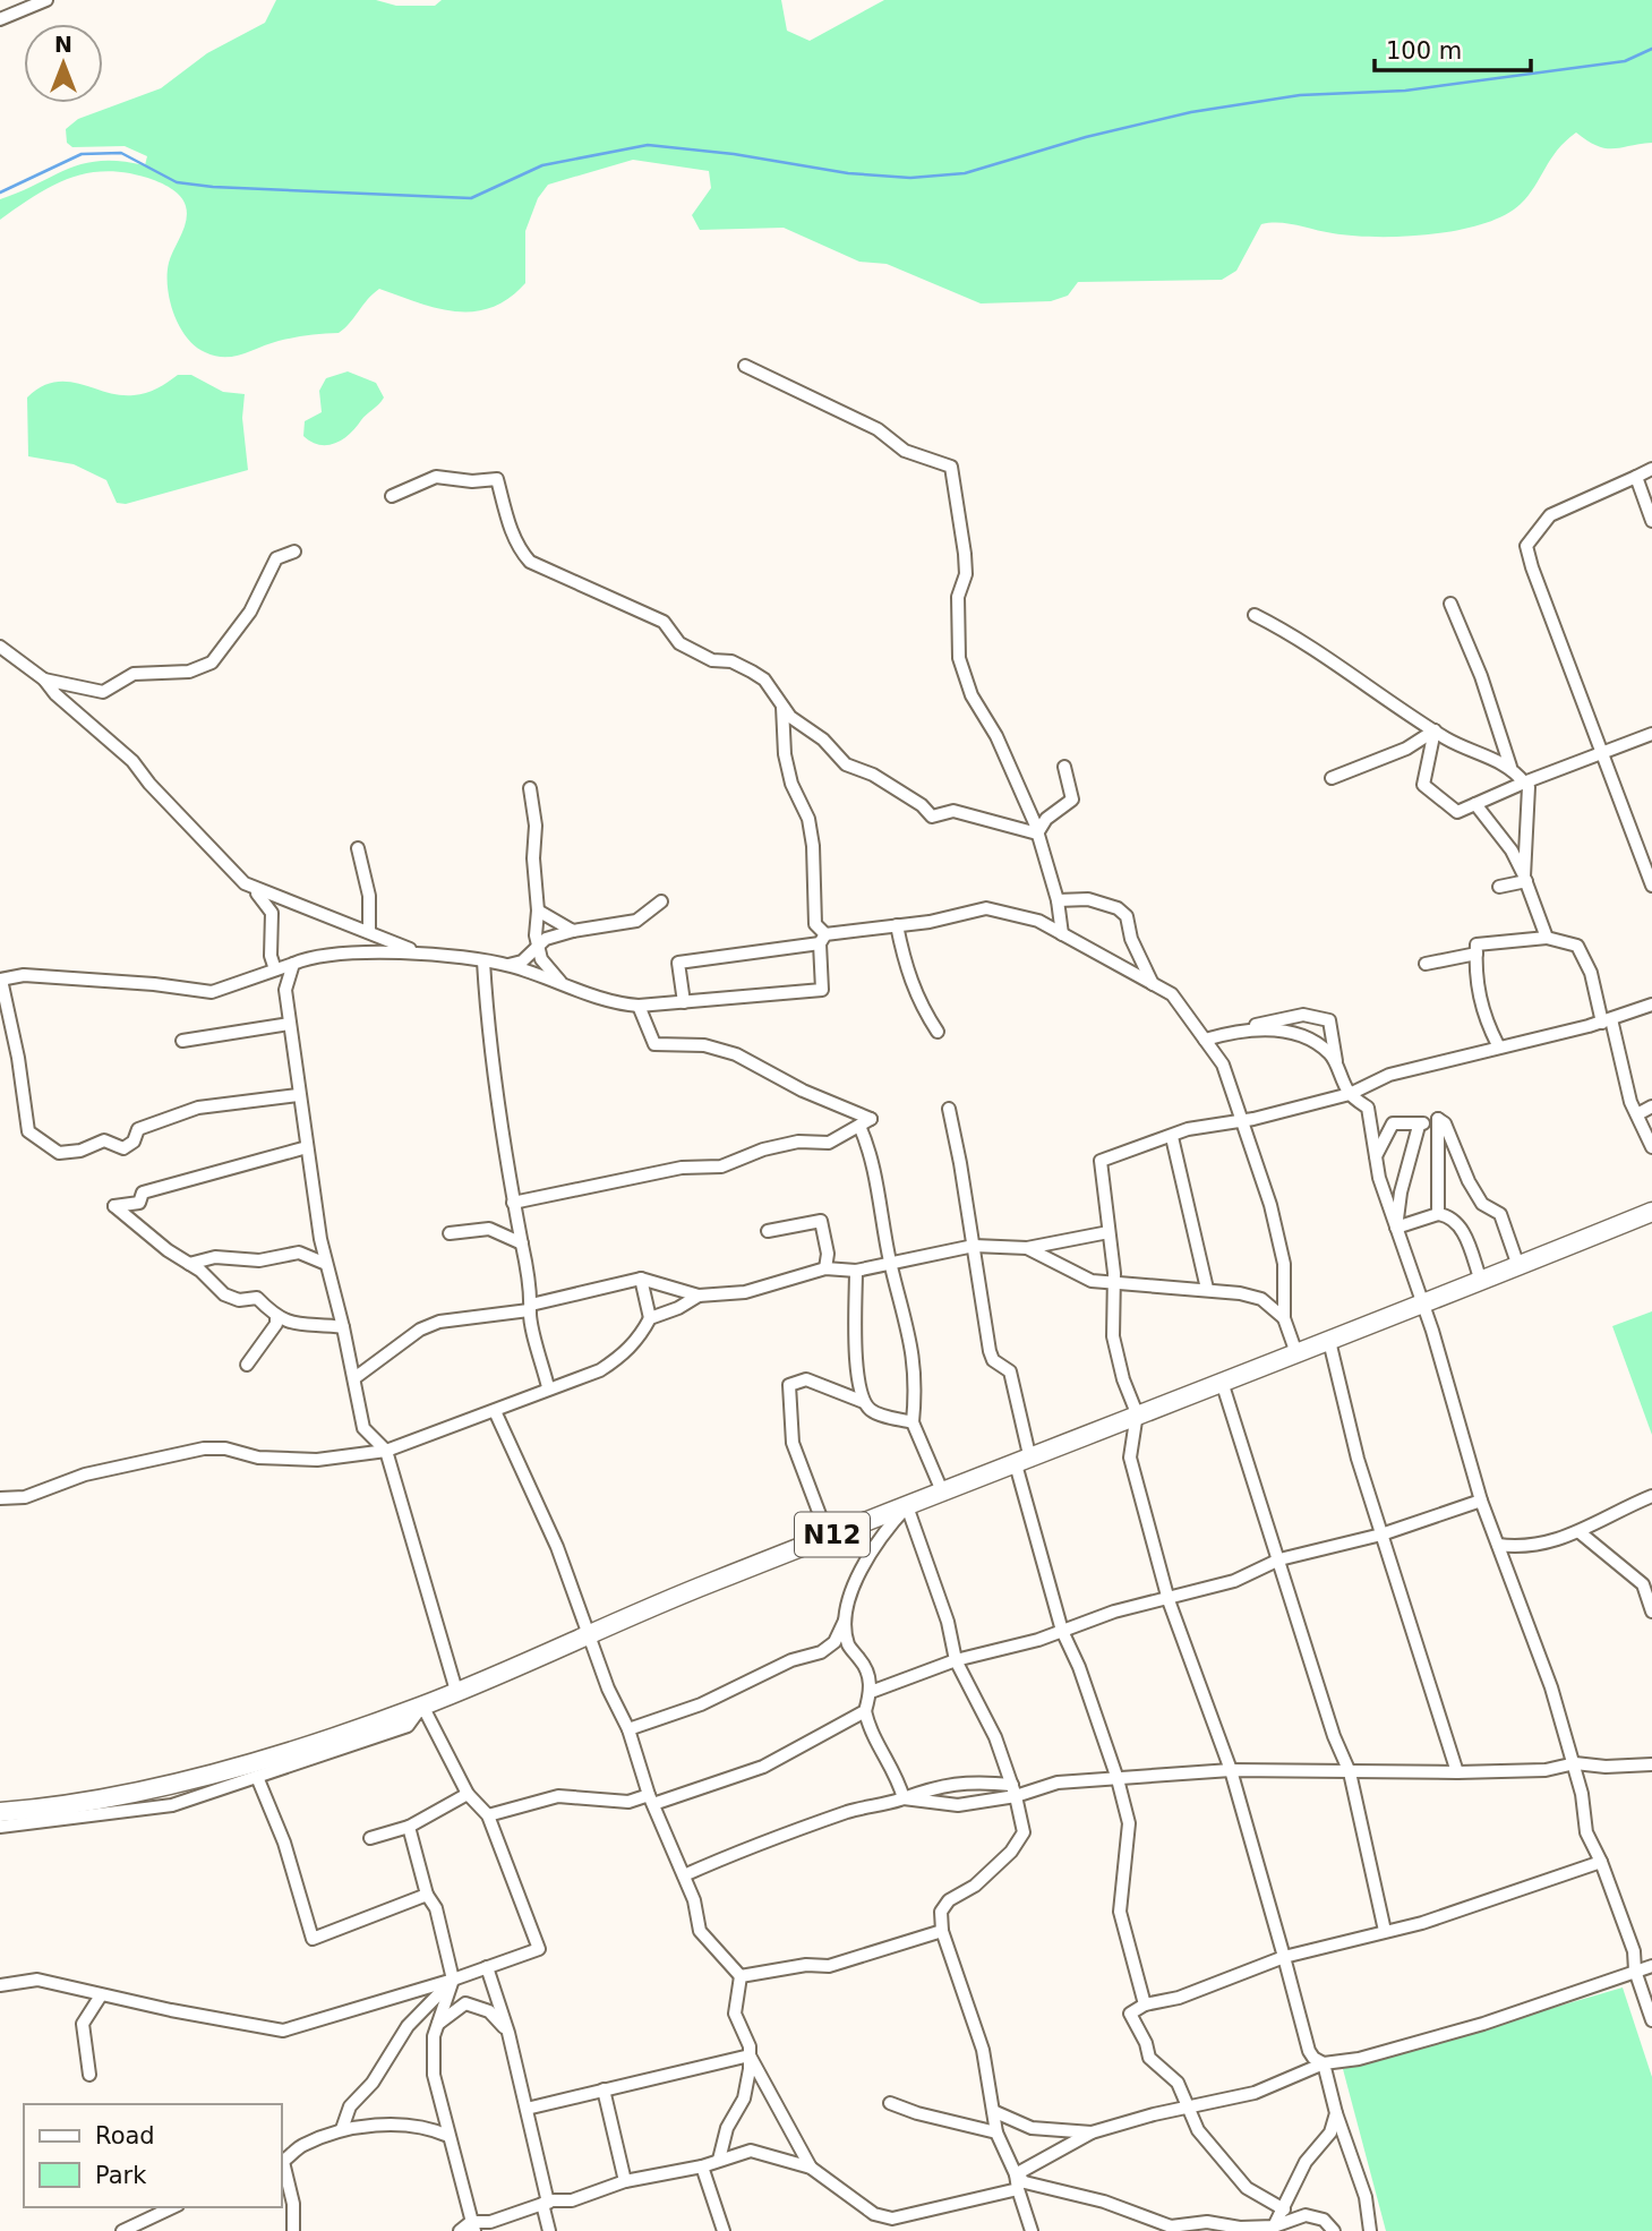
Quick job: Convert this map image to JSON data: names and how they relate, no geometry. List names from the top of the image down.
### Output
{
  "streets": {
    "main road": ["N12"]
  },
  "legend": ["Road", "Park"],
  "scale_bar": "100 m",
  "north": "top"
}
